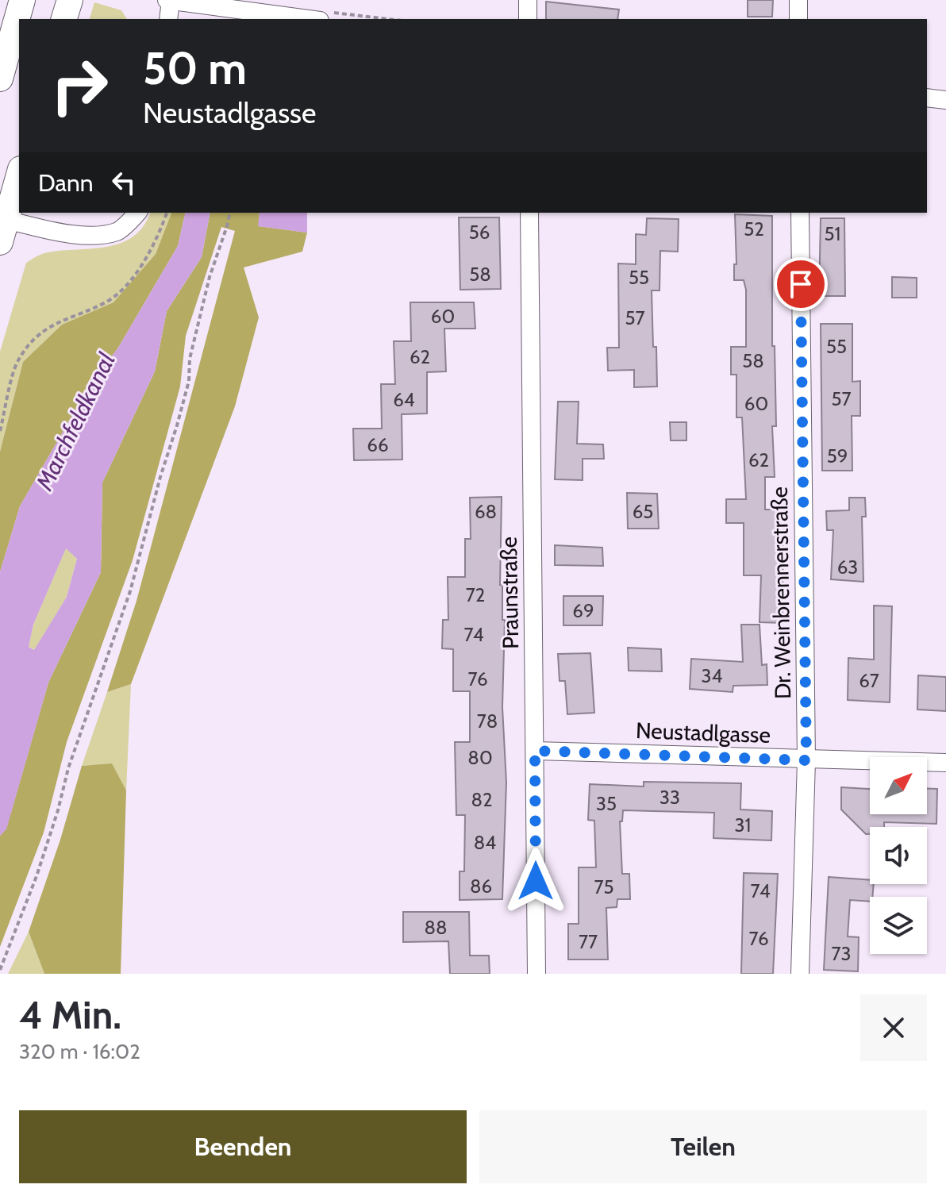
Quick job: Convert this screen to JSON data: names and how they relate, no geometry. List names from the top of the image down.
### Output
{
  "streets": {
    "street": ["Praunstraße", "Dr. Weinbrennerstraße", "Neustadlgasse"]
  },
  "crossings": [
    ["Praunstraße", "Neustadlgasse"],
    ["Dr. Weinbrennerstraße", "Neustadlgasse"]
  ],
  "water": ["Marchfeldkanal"],
  "house_numbers": [
    "52",
    "56",
    "51",
    "58",
    "55",
    "60",
    "57",
    "55",
    "62",
    "58",
    "57",
    "64",
    "60",
    "66",
    "59",
    "62",
    "68",
    "65",
    "63",
    "72",
    "69",
    "74",
    "34",
    "76",
    "67",
    "78",
    "80",
    "33",
    "82",
    "35",
    "31",
    "84",
    "86",
    "75",
    "74",
    "88",
    "76",
    "77",
    "73"
  ],
  "north": "top right",
  "page": {
    "turn": ["50 m", "Neustadlgasse"],
    "then": "Dann",
    "heading": ["4 Min.", "320 m · 16:02"],
    "buttons": ["Beenden", "Teilen"]
  }
}
